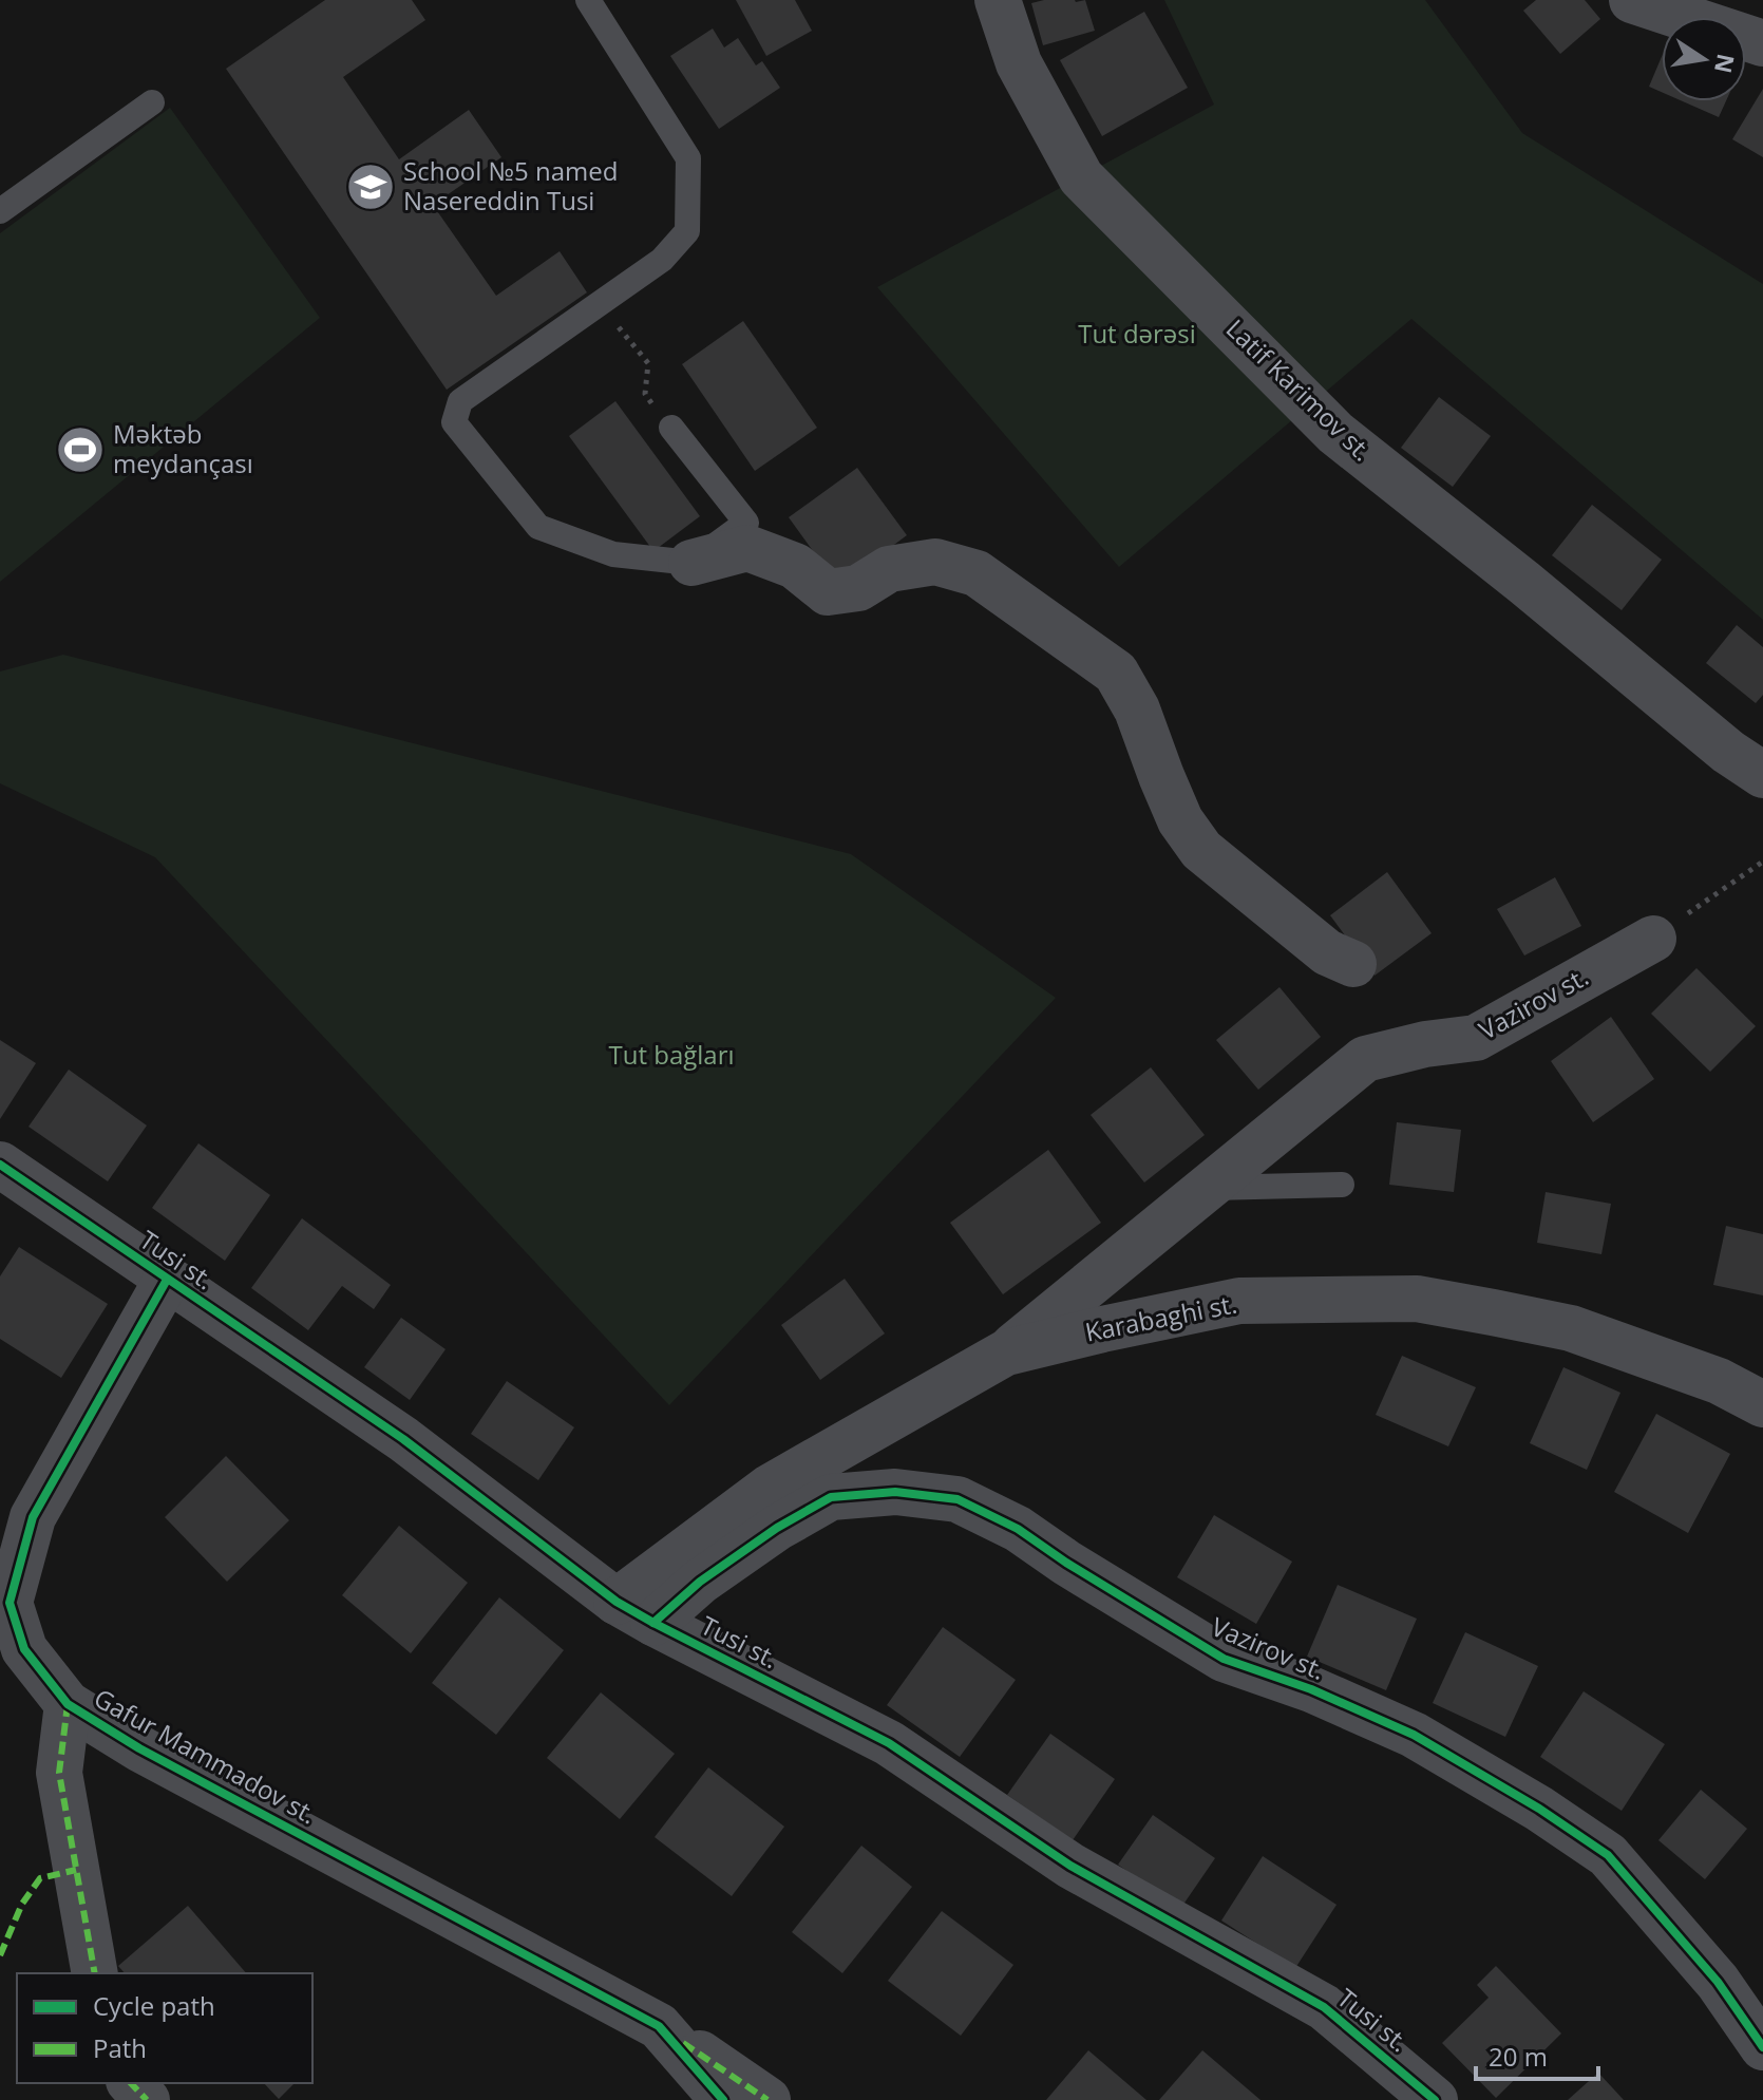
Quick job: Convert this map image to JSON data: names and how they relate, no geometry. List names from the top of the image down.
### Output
{
  "streets": {
    "street": [
      "Latif Karimov st.",
      "Vazirov st.",
      "Tusi st.",
      "Karabaghi st.",
      "Gafur Mammadov st."
    ]
  },
  "crossings": [
    ["Vazirov st.", "Tusi st."],
    ["Vazirov st.", "Karabaghi st."],
    ["Tusi st.", "Karabaghi st."],
    ["Tusi st.", "Gafur Mammadov st."]
  ],
  "parks": ["Tut dərəsi", "Tut bağları"],
  "places": {
    "school or university": ["School №5 named Nasereddin Tusi"],
    "sports": ["Məktəb meydançası"]
  },
  "legend": ["Cycle path", "Path"],
  "scale_bar": "20 m",
  "north": "right"
}
